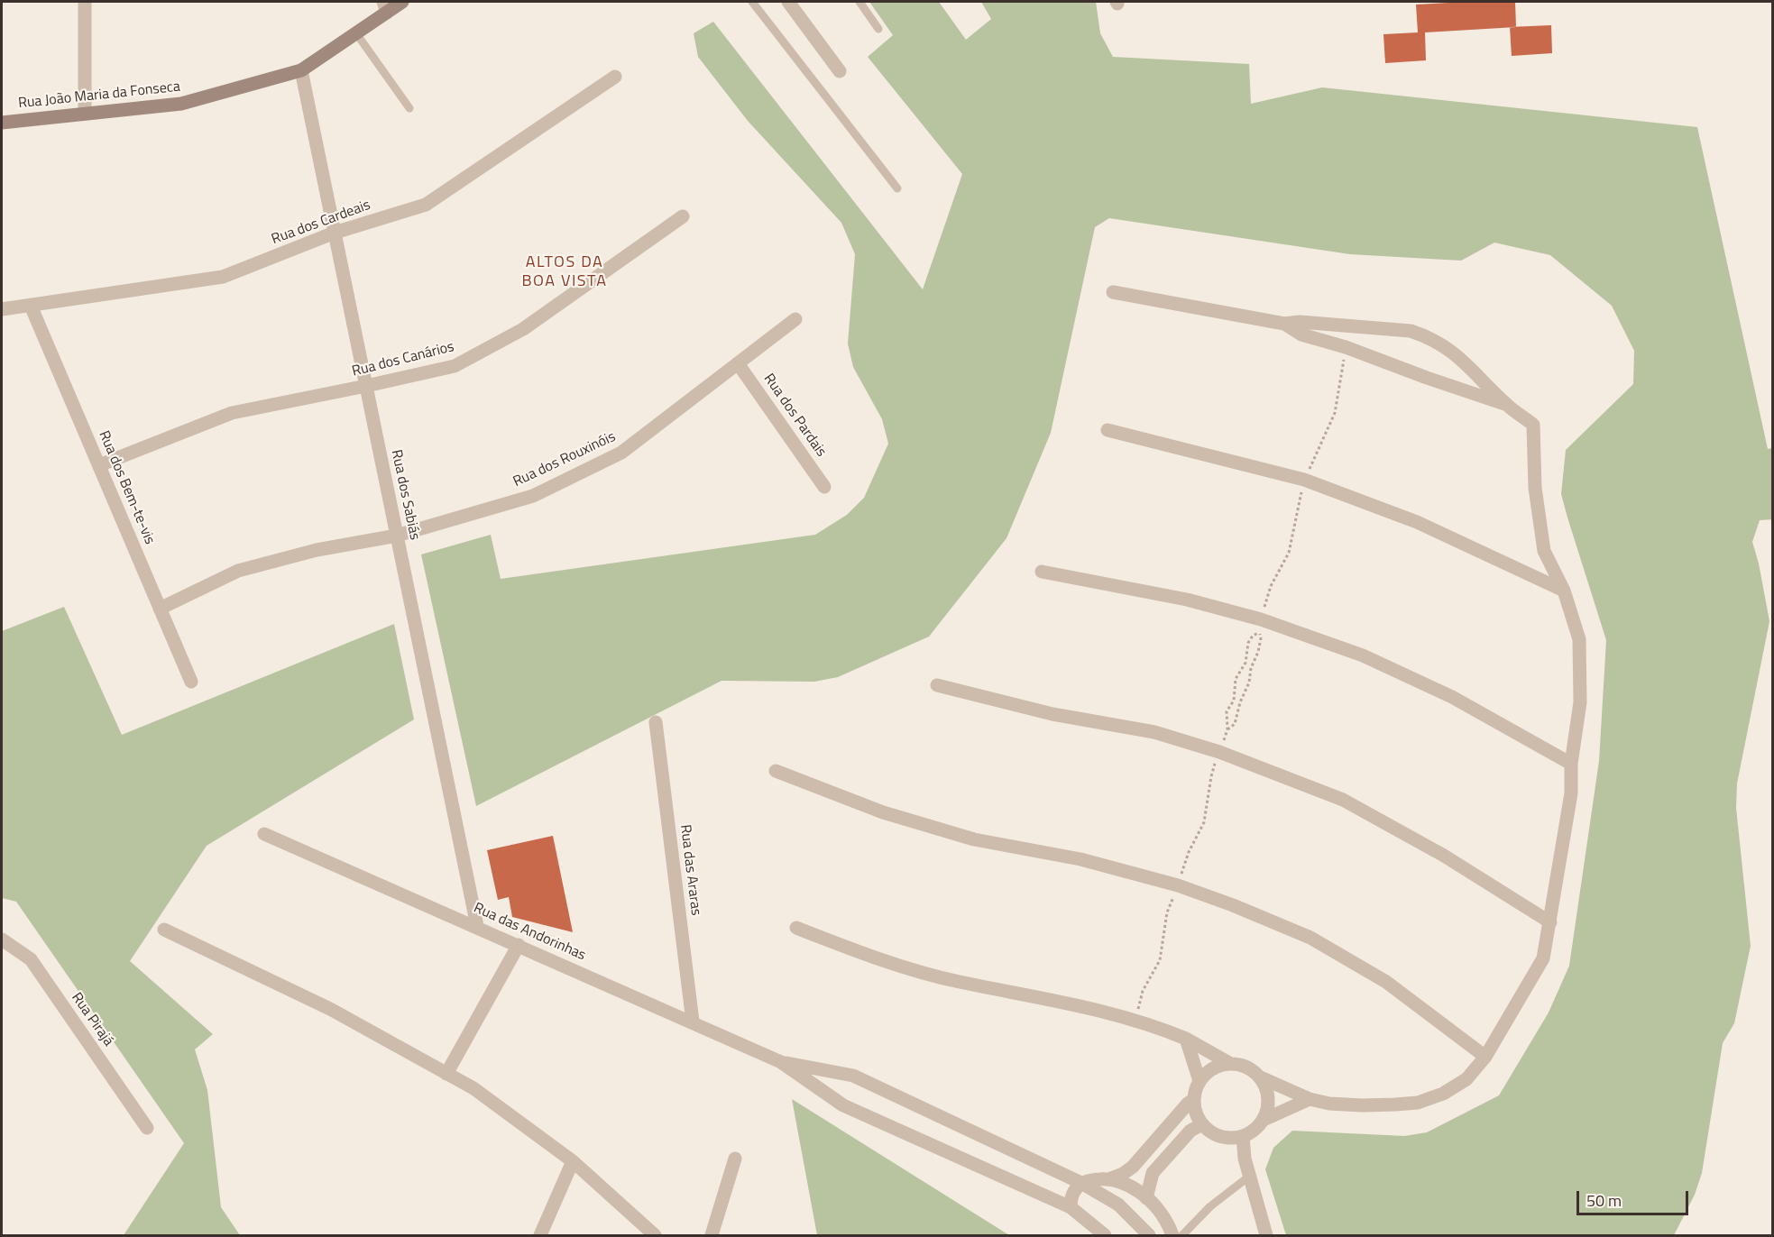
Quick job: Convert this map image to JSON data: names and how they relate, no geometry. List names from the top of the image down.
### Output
{
  "streets": {
    "main road": ["Rua João Maria da Fonseca"],
    "street": [
      "Rua dos Cardeais",
      "Rua dos Canários",
      "Rua dos Pardais",
      "Rua dos Rouxinóis",
      "Rua dos Bem-te-vis",
      "Rua dos Sabiás",
      "Rua das Araras",
      "Rua das Andorinhas",
      "Rua Pirajá"
    ]
  },
  "crossings": [
    ["Rua João Maria da Fonseca", "Rua dos Sabiás"],
    ["Rua dos Cardeais", "Rua dos Bem-te-vis"],
    ["Rua dos Cardeais", "Rua dos Sabiás"],
    ["Rua dos Canários", "Rua dos Bem-te-vis"],
    ["Rua dos Canários", "Rua dos Sabiás"],
    ["Rua dos Pardais", "Rua dos Rouxinóis"],
    ["Rua dos Rouxinóis", "Rua dos Bem-te-vis"],
    ["Rua dos Rouxinóis", "Rua dos Sabiás"],
    ["Rua dos Sabiás", "Rua das Andorinhas"],
    ["Rua das Araras", "Rua das Andorinhas"]
  ],
  "districts": ["ALTOS DA BOA VISTA"],
  "scale_bar": "50 m"
}
